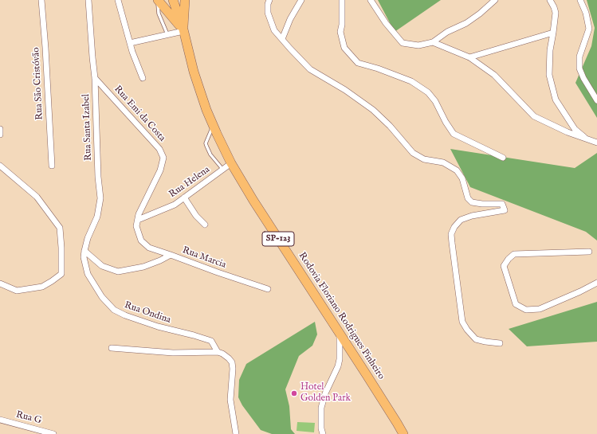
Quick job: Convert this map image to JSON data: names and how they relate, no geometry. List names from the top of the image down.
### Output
{
  "streets": {
    "main road": ["SP-123", "Rodovia Floriano Rodrigues Pinheiro"],
    "street": [
      "Rua São Cristóvão",
      "Rua Emi da Costa",
      "Rua Santa Izabel",
      "Rua Helena",
      "Rua Marcia",
      "Rua Ondina",
      "Rua G"
    ]
  },
  "crossings": [
    ["Rua Emi da Costa", "Rua Santa Izabel"],
    ["Rua Emi da Costa", "Rua Helena"],
    ["Rua Emi da Costa", "Rua Marcia"],
    ["Rua Santa Izabel", "Rua Marcia"],
    ["Rua Santa Izabel", "Rua Ondina"],
    ["Rua Helena", "Rodovia Floriano Rodrigues Pinheiro"],
    ["Rua Marcia", "Rua Ondina"]
  ],
  "places": ["Hotel Golden Park"]
}
